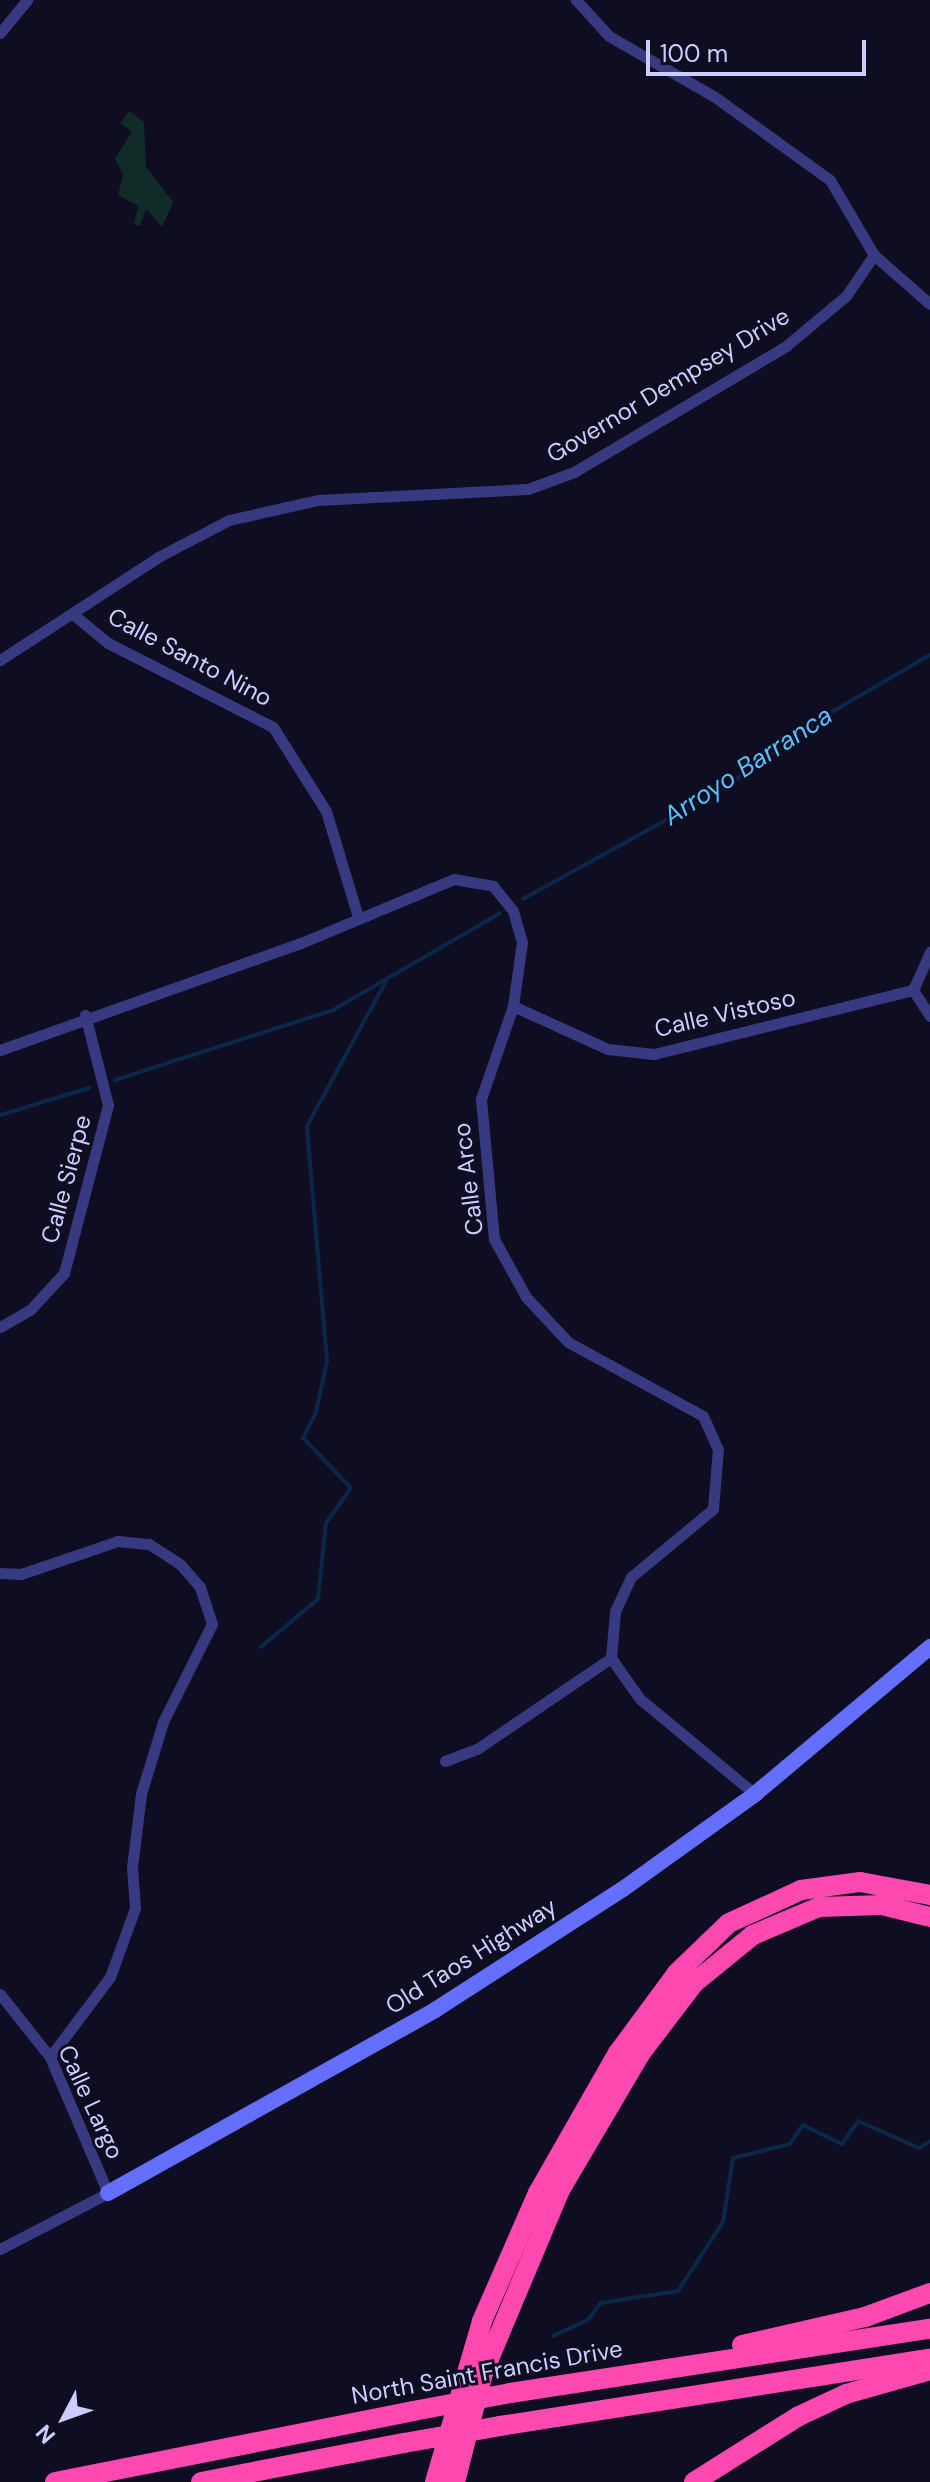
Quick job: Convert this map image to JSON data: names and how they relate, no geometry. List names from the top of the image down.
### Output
{
  "streets": {
    "highway": ["North Saint Francis Drive"],
    "street": [
      "Governor Dempsey Drive",
      "Calle Santo Nino",
      "Calle Vistoso",
      "Calle Sierpe",
      "Calle Arco",
      "Old Taos Highway",
      "Calle Largo"
    ]
  },
  "crossings": [
    ["Governor Dempsey Drive", "Calle Santo Nino"],
    ["Calle Santo Nino", "Calle Arco"],
    ["Calle Vistoso", "Calle Arco"],
    ["Calle Sierpe", "Calle Arco"],
    ["Old Taos Highway", "Calle Largo"]
  ],
  "water": ["Arroyo Barranca"],
  "scale_bar": "100 m",
  "north": "bottom left"
}
